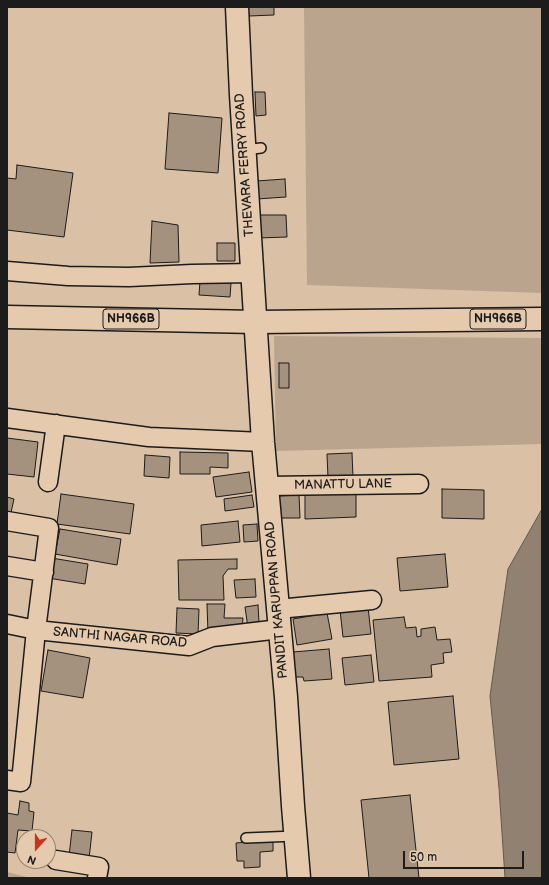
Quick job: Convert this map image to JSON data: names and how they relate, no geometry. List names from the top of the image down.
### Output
{
  "streets": {
    "main road": ["THEVARA FERRY ROAD", "NH966B", "PANDIT KARUPPAN ROAD"],
    "street": ["MANATTU LANE", "SANTHI NAGAR ROAD"]
  },
  "crossings": [
    ["THEVARA FERRY ROAD", "NH966B"],
    ["THEVARA FERRY ROAD", "PANDIT KARUPPAN ROAD"],
    ["NH966B", "PANDIT KARUPPAN ROAD"],
    ["MANATTU LANE", "PANDIT KARUPPAN ROAD"],
    ["PANDIT KARUPPAN ROAD", "SANTHI NAGAR ROAD"]
  ],
  "scale_bar": "50 m",
  "north": "bottom"
}
